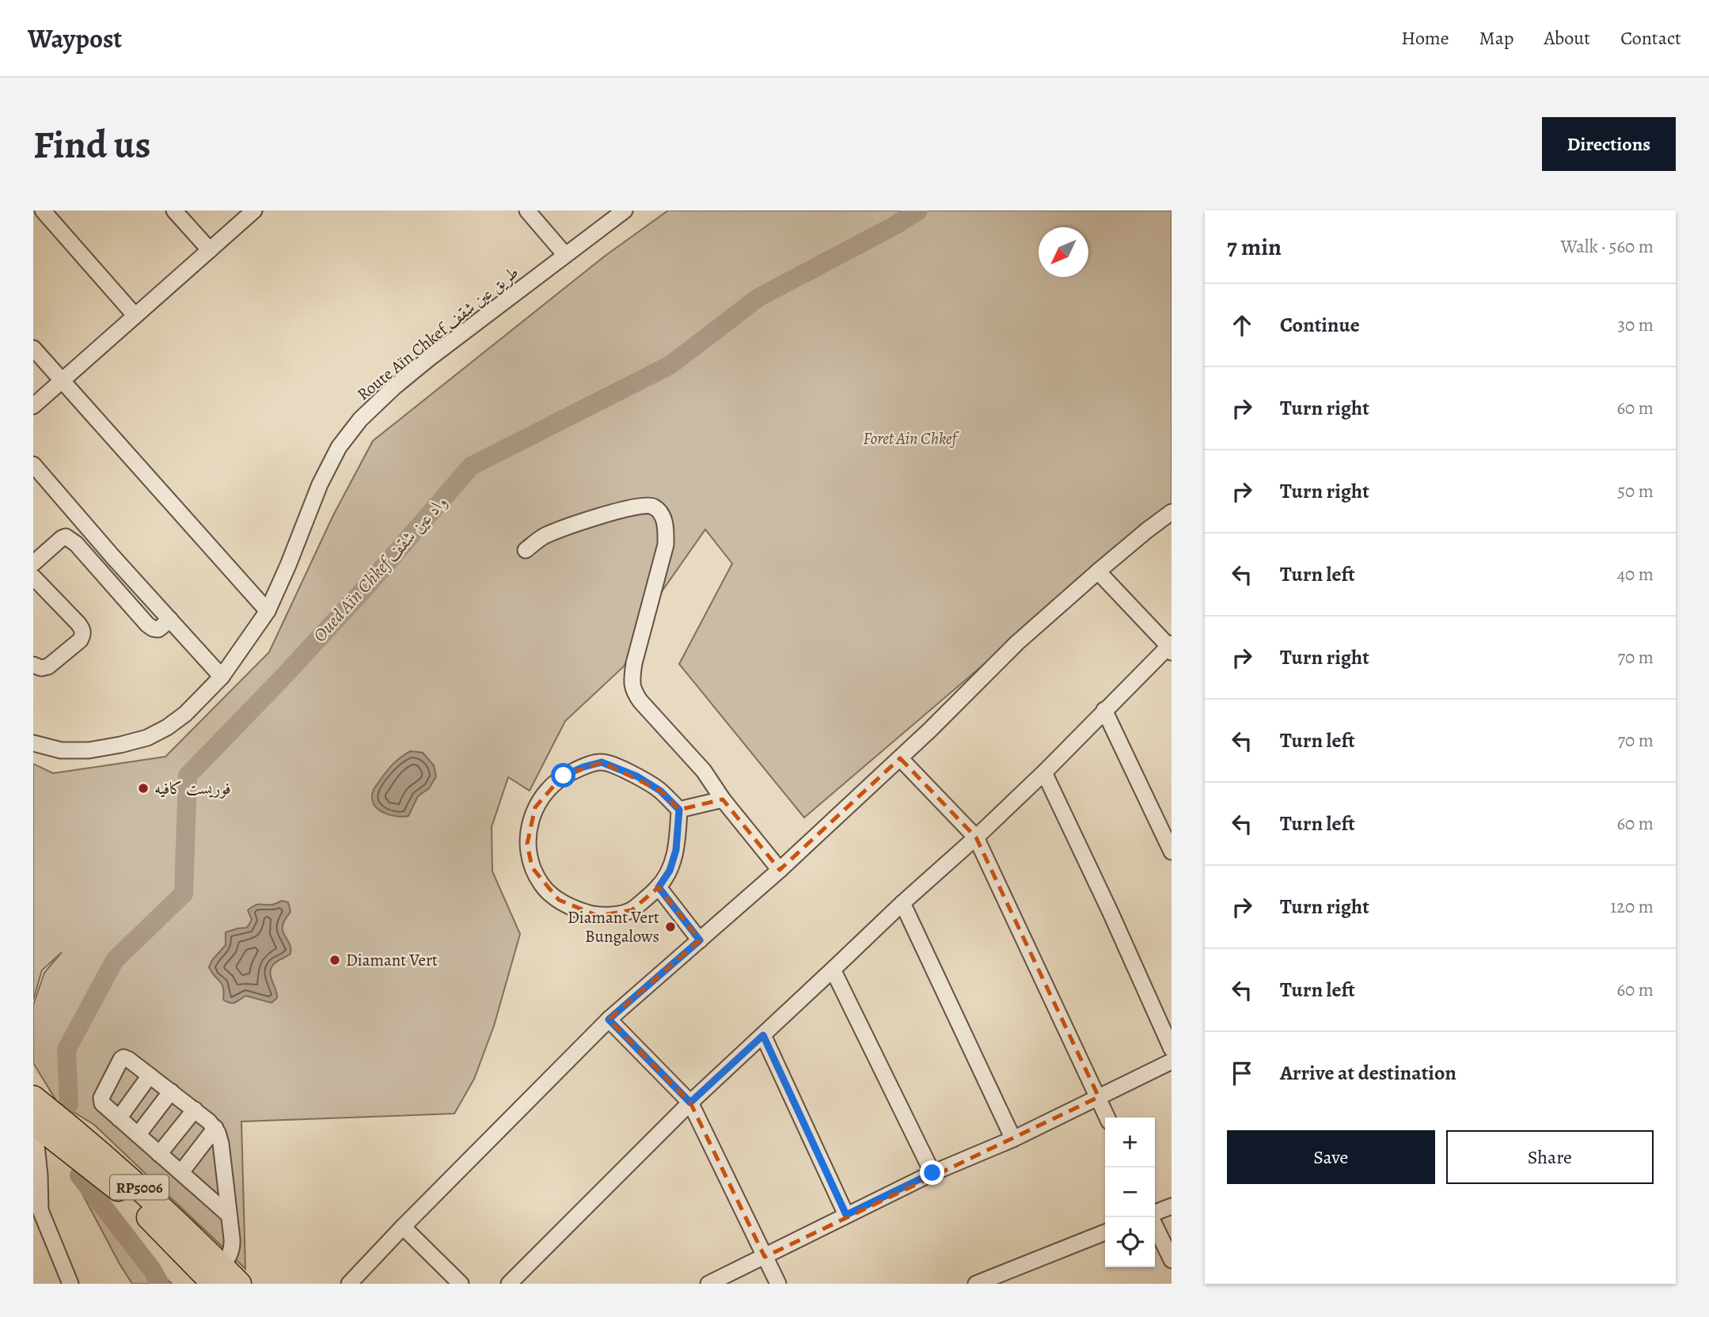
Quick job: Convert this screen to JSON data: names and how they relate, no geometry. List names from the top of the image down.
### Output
{
  "streets": {
    "highway": ["RP5006"],
    "street": ["Route Aïn Chkef طريق عين شقف"]
  },
  "water": ["Oued Aïn Chkef واد عين شقف"],
  "parks": ["Foret Ain Chkef"],
  "places": ["فوريست كافيه", "Diamant Vert Bungalows", "Diamant Vert"],
  "north": "bottom left",
  "page": {
    "header": "Waypost",
    "nav": [
      "Home",
      "Map",
      "About",
      "Contact"
    ],
    "buttons": [
      "Directions",
      ["Save", "Share"]
    ],
    "title": "Find us",
    "heading": ["7 min", "Walk · 560 m"],
    "list": [
      ["Continue", "30 m"],
      ["Turn right", "60 m"],
      ["Turn right", "50 m"],
      ["Turn left", "40 m"],
      ["Turn right", "70 m"],
      ["Turn left", "70 m"],
      ["Turn left", "60 m"],
      ["Turn right", "120 m"],
      ["Turn left", "60 m"],
      "Arrive at destination"
    ],
    "map_buttons": ["+", "−"]
  }
}
